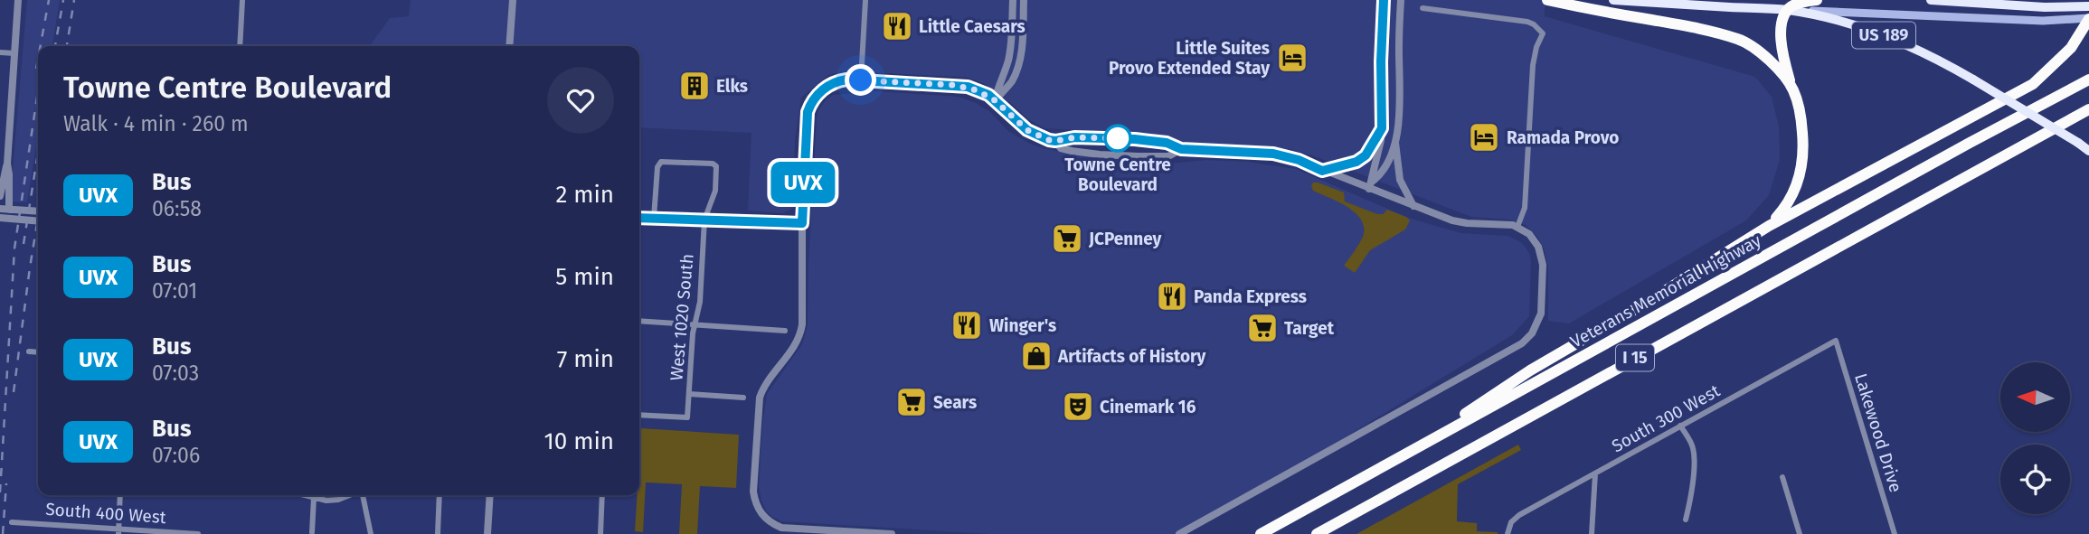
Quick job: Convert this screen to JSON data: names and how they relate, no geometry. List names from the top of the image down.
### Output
{
  "streets": {
    "highway": ["US 189", "Veterans Memorial Highway", "I 15"],
    "street": [
      "West 1020 South",
      "South 300 West",
      "Lakewood Drive",
      "South 400 West"
    ]
  },
  "crossings": [
    ["South 300 West", "Lakewood Drive"]
  ],
  "places": {
    "restaurant": ["Little Caesars", "Panda Express", "Winger's"],
    "hotel": ["Little Suites Provo Extended Stay", "Ramada Provo"],
    "building": ["Elks"],
    "other": ["Towne Centre Boulevard"],
    "supermarket": ["JCPenney", "Target", "Sears"],
    "shop": ["Artifacts of History"],
    "theatre": ["Cinemark 16"]
  },
  "lines": ["bus line UVX"],
  "north": "left",
  "page": {
    "on_map": "UVX",
    "heading": ["Towne Centre Boulevard", "Walk · 4 min · 260 m"],
    "list": [
      {
        "mark": "UVX",
        "name": "Bus",
        "note": "06:58",
        "value": "2 min"
      },
      {
        "mark": "UVX",
        "name": "Bus",
        "note": "07:01",
        "value": "5 min"
      },
      {
        "mark": "UVX",
        "name": "Bus",
        "note": "07:03",
        "value": "7 min"
      },
      {
        "mark": "UVX",
        "name": "Bus",
        "note": "07:06",
        "value": "10 min"
      }
    ]
  }
}
